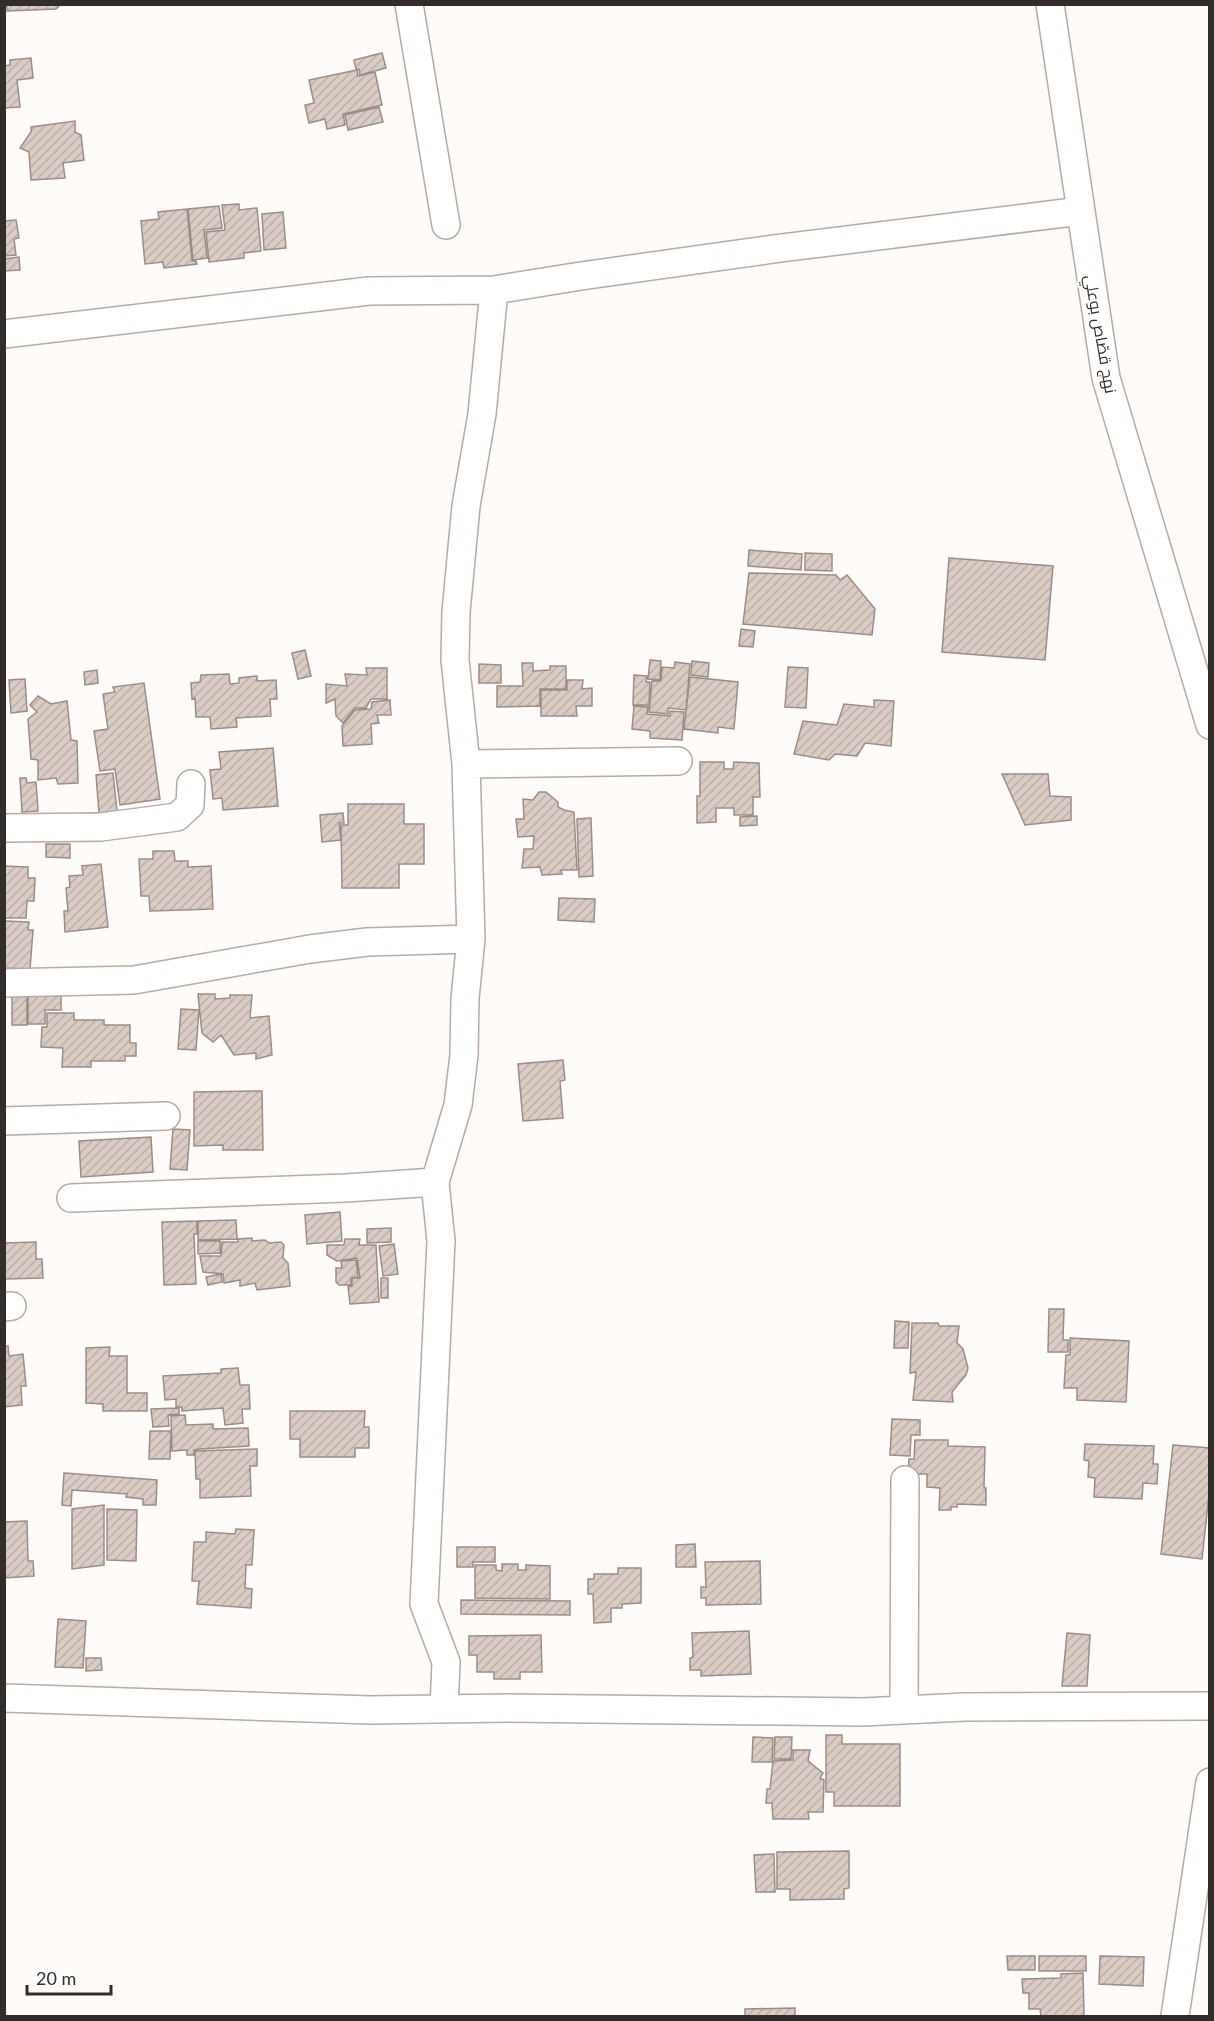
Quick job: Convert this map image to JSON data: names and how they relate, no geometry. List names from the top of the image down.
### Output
{
  "streets": {
    "street": ["نهج قصّاص بوعلي"]
  },
  "scale_bar": "20 m"
}
